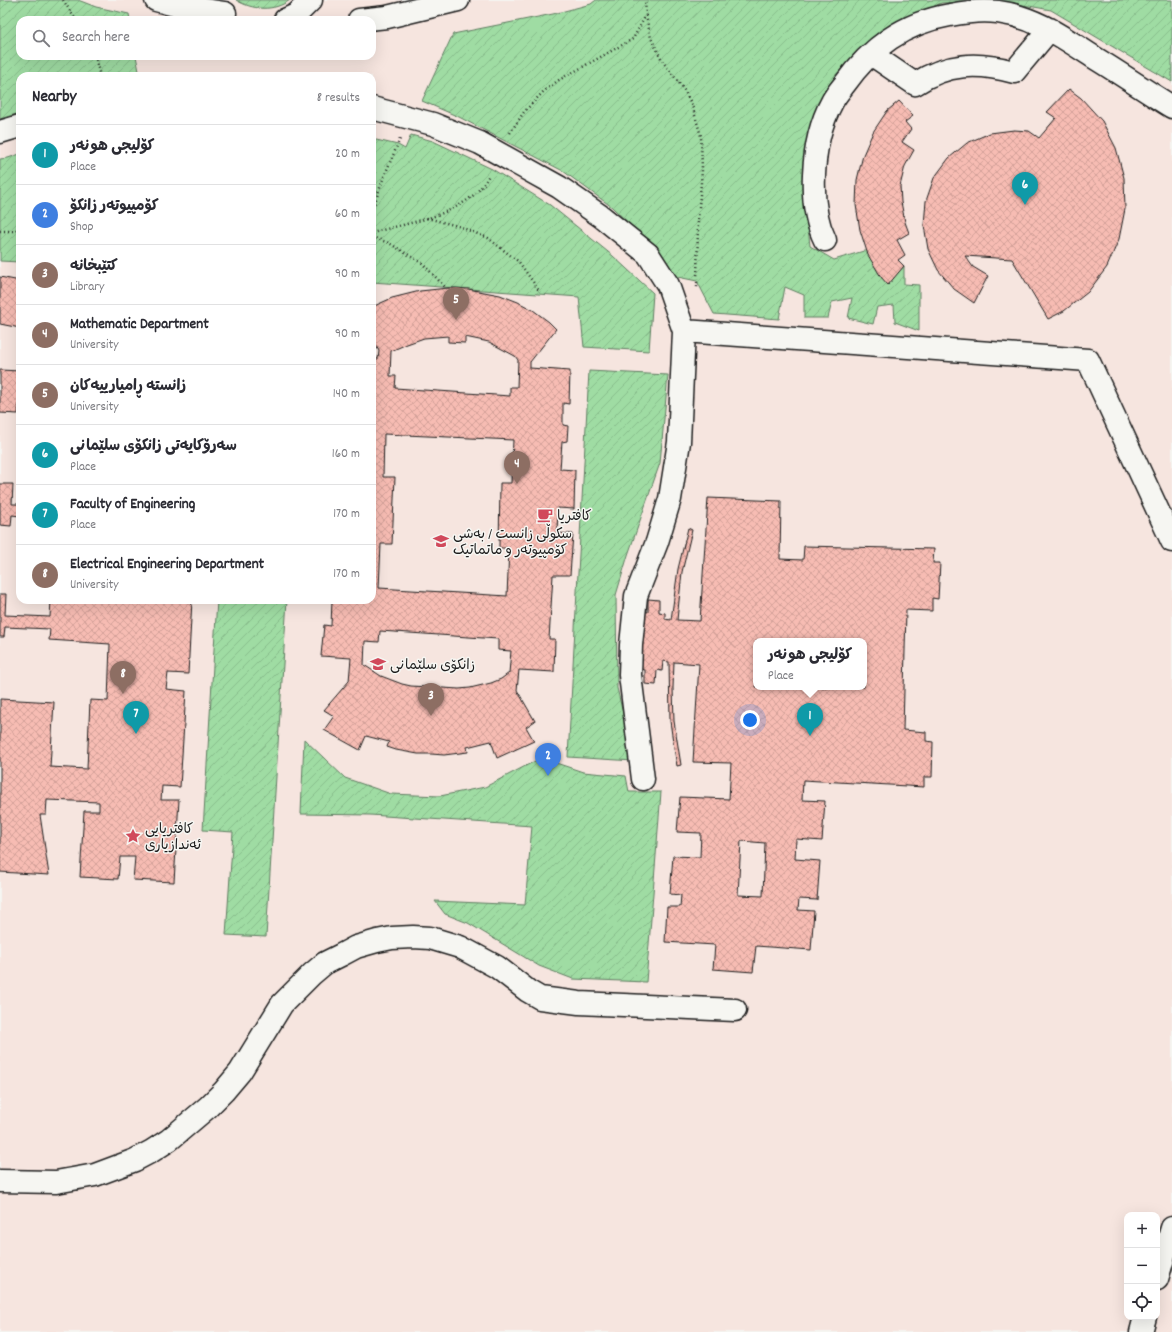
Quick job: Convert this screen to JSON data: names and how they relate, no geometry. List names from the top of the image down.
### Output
{
  "places": {
    "cafe": ["کافتریا"],
    "school or university": ["سکوڵی زانست / بەشی کۆمپیوتەر و ماتماتیک", "زانکۆی سلێمانی"],
    "place": ["کافتریایی ئەندازیاری"]
  },
  "page": {
    "search": "Search here",
    "heading": ["Nearby", "8 results"],
    "list": [
      {
        "mark": "1",
        "name": "کۆلیجی هونەر",
        "note": "Place",
        "value": "20 m"
      },
      {
        "mark": "2",
        "name": "کۆمپیوتەر زانکۆ",
        "note": "Shop",
        "value": "60 m"
      },
      {
        "mark": "3",
        "name": "کتێبخانە",
        "note": "Library",
        "value": "90 m"
      },
      {
        "mark": "4",
        "name": "Mathematic Department",
        "note": "University",
        "value": "90 m"
      },
      {
        "mark": "5",
        "name": "زانستە ڕامیارییەکان",
        "note": "University",
        "value": "140 m"
      },
      {
        "mark": "6",
        "name": "سەرۆکایەتی زانکۆی سلێمانی",
        "note": "Place",
        "value": "160 m"
      },
      {
        "mark": "7",
        "name": "Faculty of Engineering",
        "note": "Place",
        "value": "170 m"
      },
      {
        "mark": "8",
        "name": "Electrical Engineering Department",
        "note": "University",
        "value": "170 m"
      }
    ],
    "pins": [
      "6",
      "5",
      "4",
      "8",
      "3",
      "7",
      "1",
      "2"
    ],
    "popup": ["کۆلیجی هونەر", "Place"],
    "map_buttons": ["+", "−"]
  }
}
